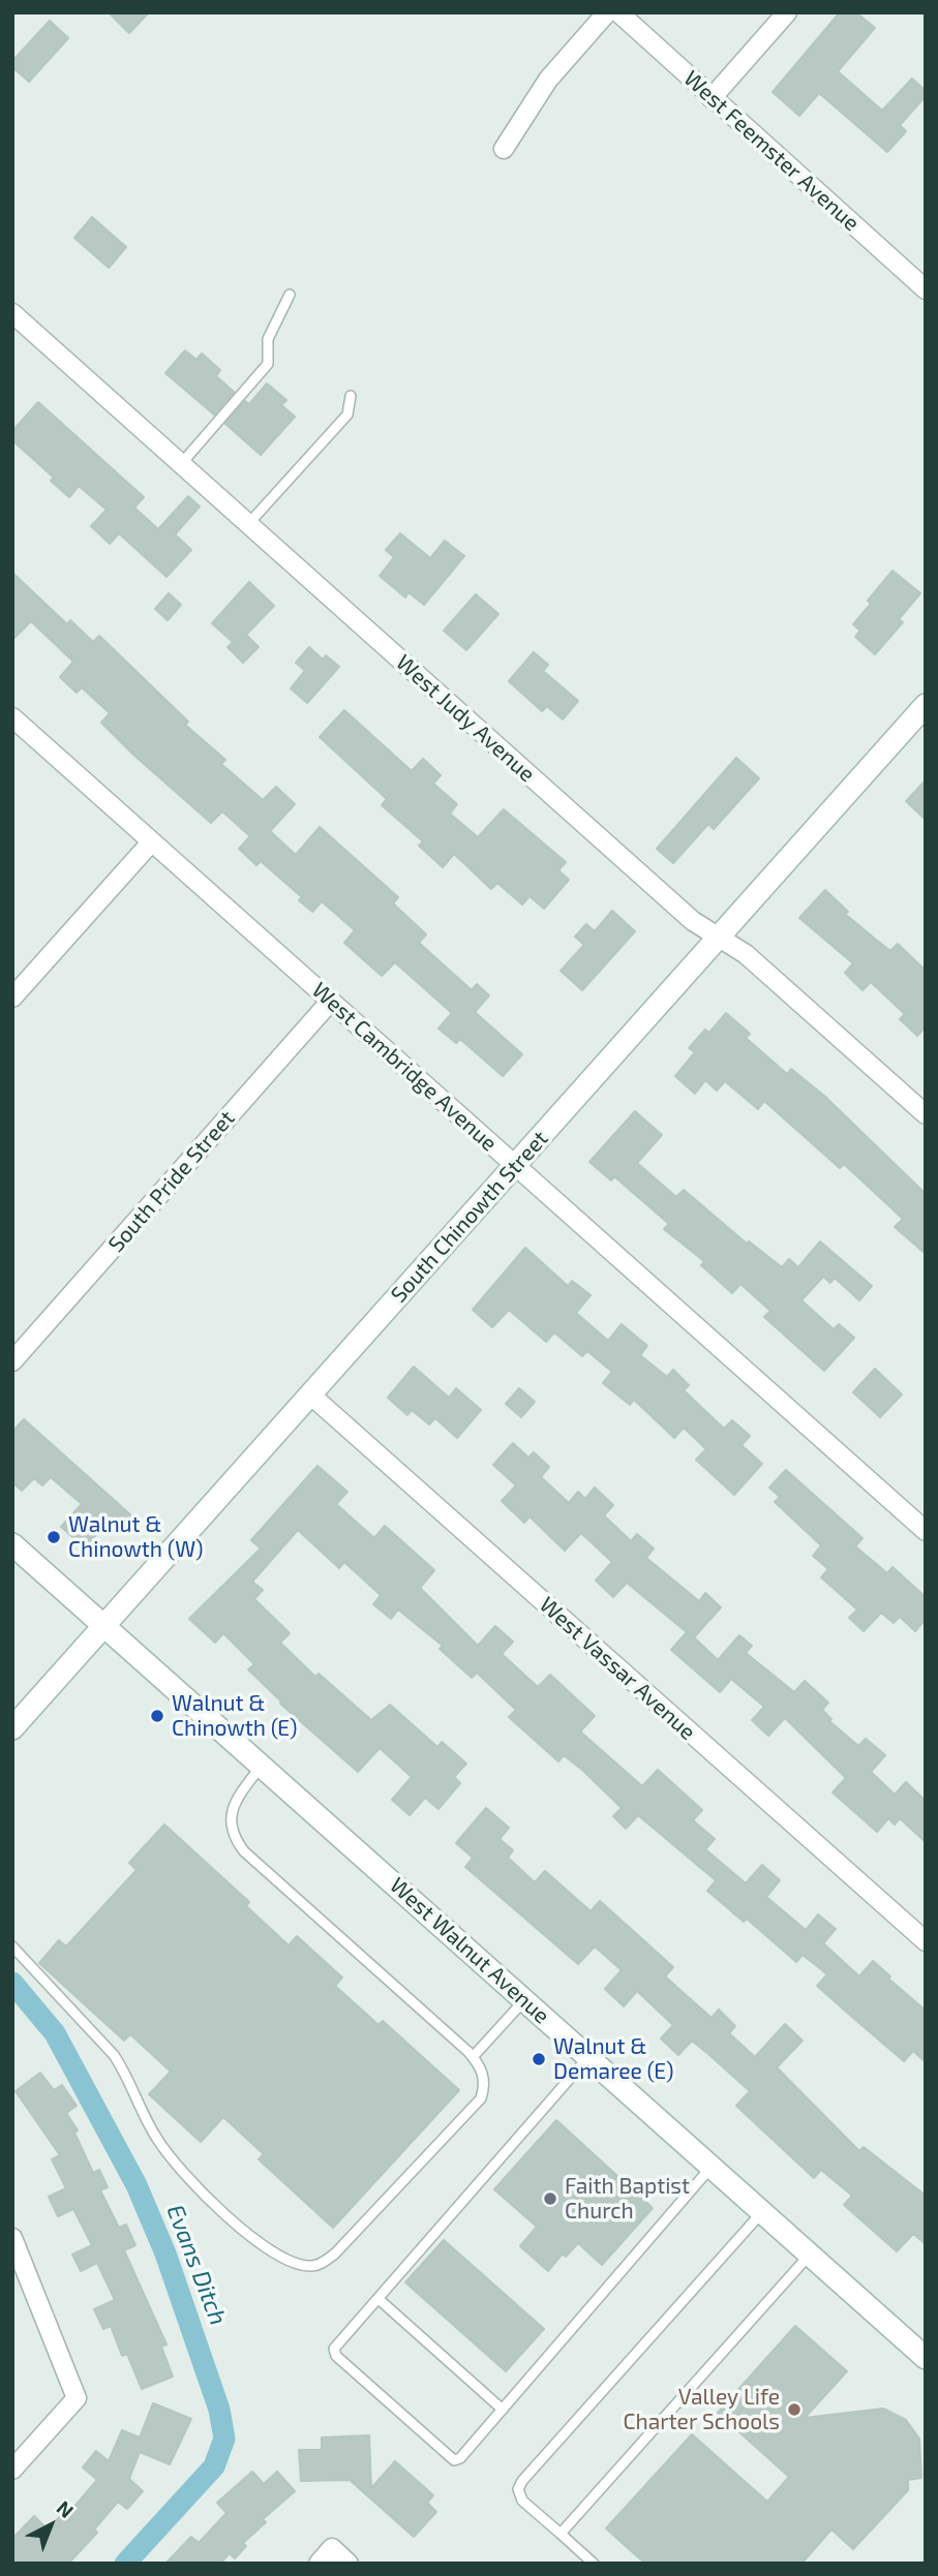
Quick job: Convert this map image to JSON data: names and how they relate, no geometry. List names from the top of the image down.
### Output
{
  "streets": {
    "street": [
      "West Feemster Avenue",
      "West Judy Avenue",
      "West Cambridge Avenue",
      "South Pride Street",
      "South Chinowth Street",
      "West Vassar Avenue",
      "West Walnut Avenue"
    ]
  },
  "crossings": [
    ["West Judy Avenue", "South Chinowth Street"],
    ["West Cambridge Avenue", "South Pride Street"],
    ["West Cambridge Avenue", "South Chinowth Street"],
    ["South Chinowth Street", "West Vassar Avenue"],
    ["South Chinowth Street", "West Walnut Avenue"]
  ],
  "water": ["Evans Ditch"],
  "places": [
    "Walnut & Chinowth (W)",
    "Walnut & Chinowth (E)",
    "Walnut & Demaree (E)",
    "Faith Baptist Church",
    "Valley Life Charter Schools"
  ],
  "north": "top right"
}
